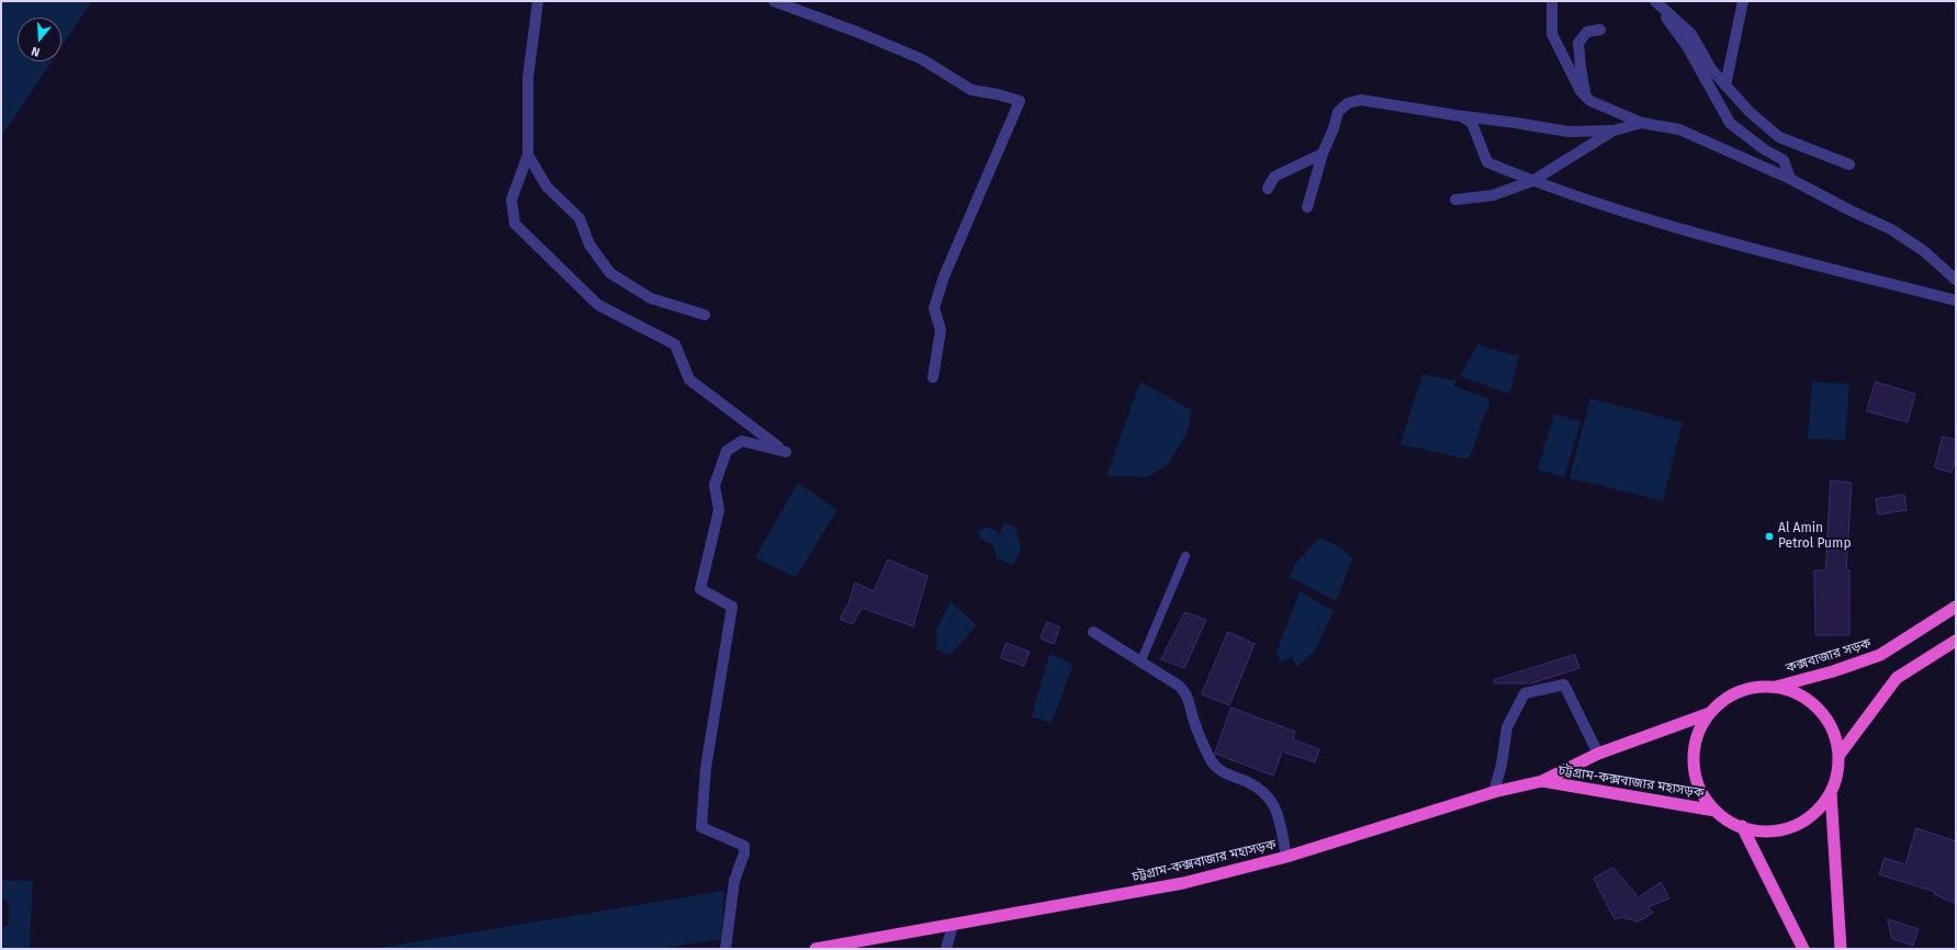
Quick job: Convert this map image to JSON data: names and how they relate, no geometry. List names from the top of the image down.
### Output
{
  "streets": {
    "highway": ["কক্সবাজার সড়ক", "চট্টগ্রাম-কক্সবাজার মহাসড়ক"]
  },
  "crossings": [
    ["কক্সবাজার সড়ক", "চট্টগ্রাম-কক্সবাজার মহাসড়ক"]
  ],
  "places": ["Al Amin Petrol Pump"],
  "north": "bottom"
}
